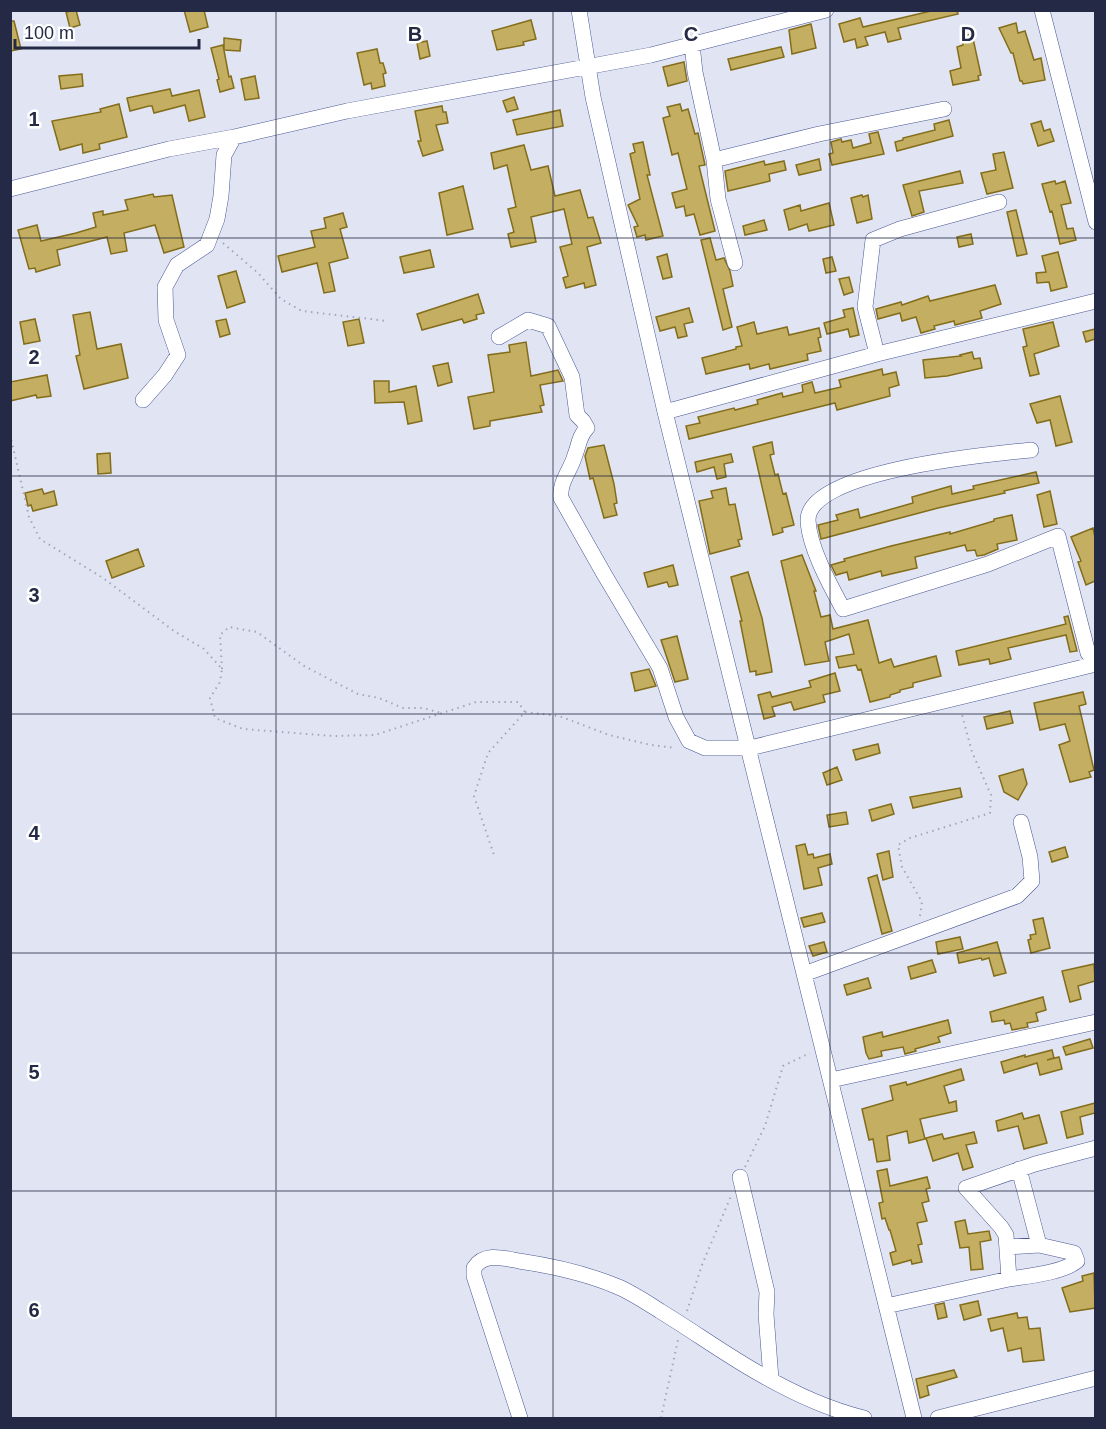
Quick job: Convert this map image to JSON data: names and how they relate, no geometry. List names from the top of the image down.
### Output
{
  "scale_bar": "100 m",
  "grid": {
    "columns": ["B", "C", "D"],
    "rows": [
      "1",
      "2",
      "3",
      "4",
      "5",
      "6"
    ]
  }
}
